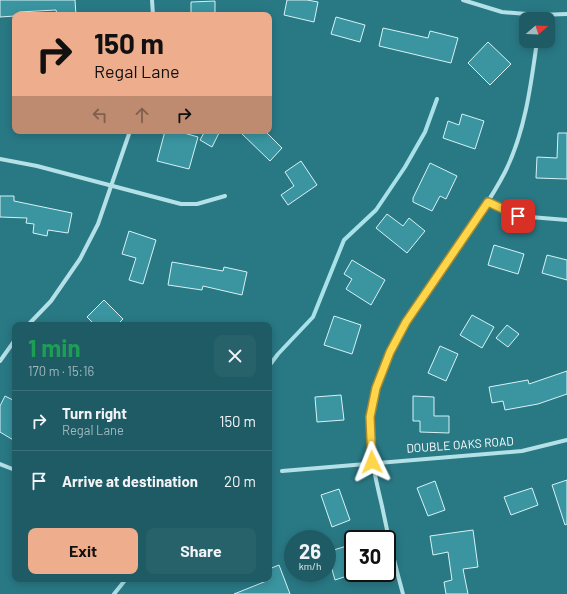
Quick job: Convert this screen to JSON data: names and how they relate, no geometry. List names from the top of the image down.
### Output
{
  "streets": {
    "street": ["DOUBLE OAKS ROAD"]
  },
  "north": "right",
  "page": {
    "turn": ["150 m", "Regal Lane"],
    "heading": ["1 min", "170 m · 15:16"],
    "list": [
      {
        "name": "Turn right",
        "note": "Regal Lane",
        "value": "150 m"
      },
      {
        "name": "Arrive at destination",
        "value": "20 m"
      }
    ],
    "buttons": ["Exit", "Share"],
    "speed": "26 km/h",
    "limit": "30"
  }
}
